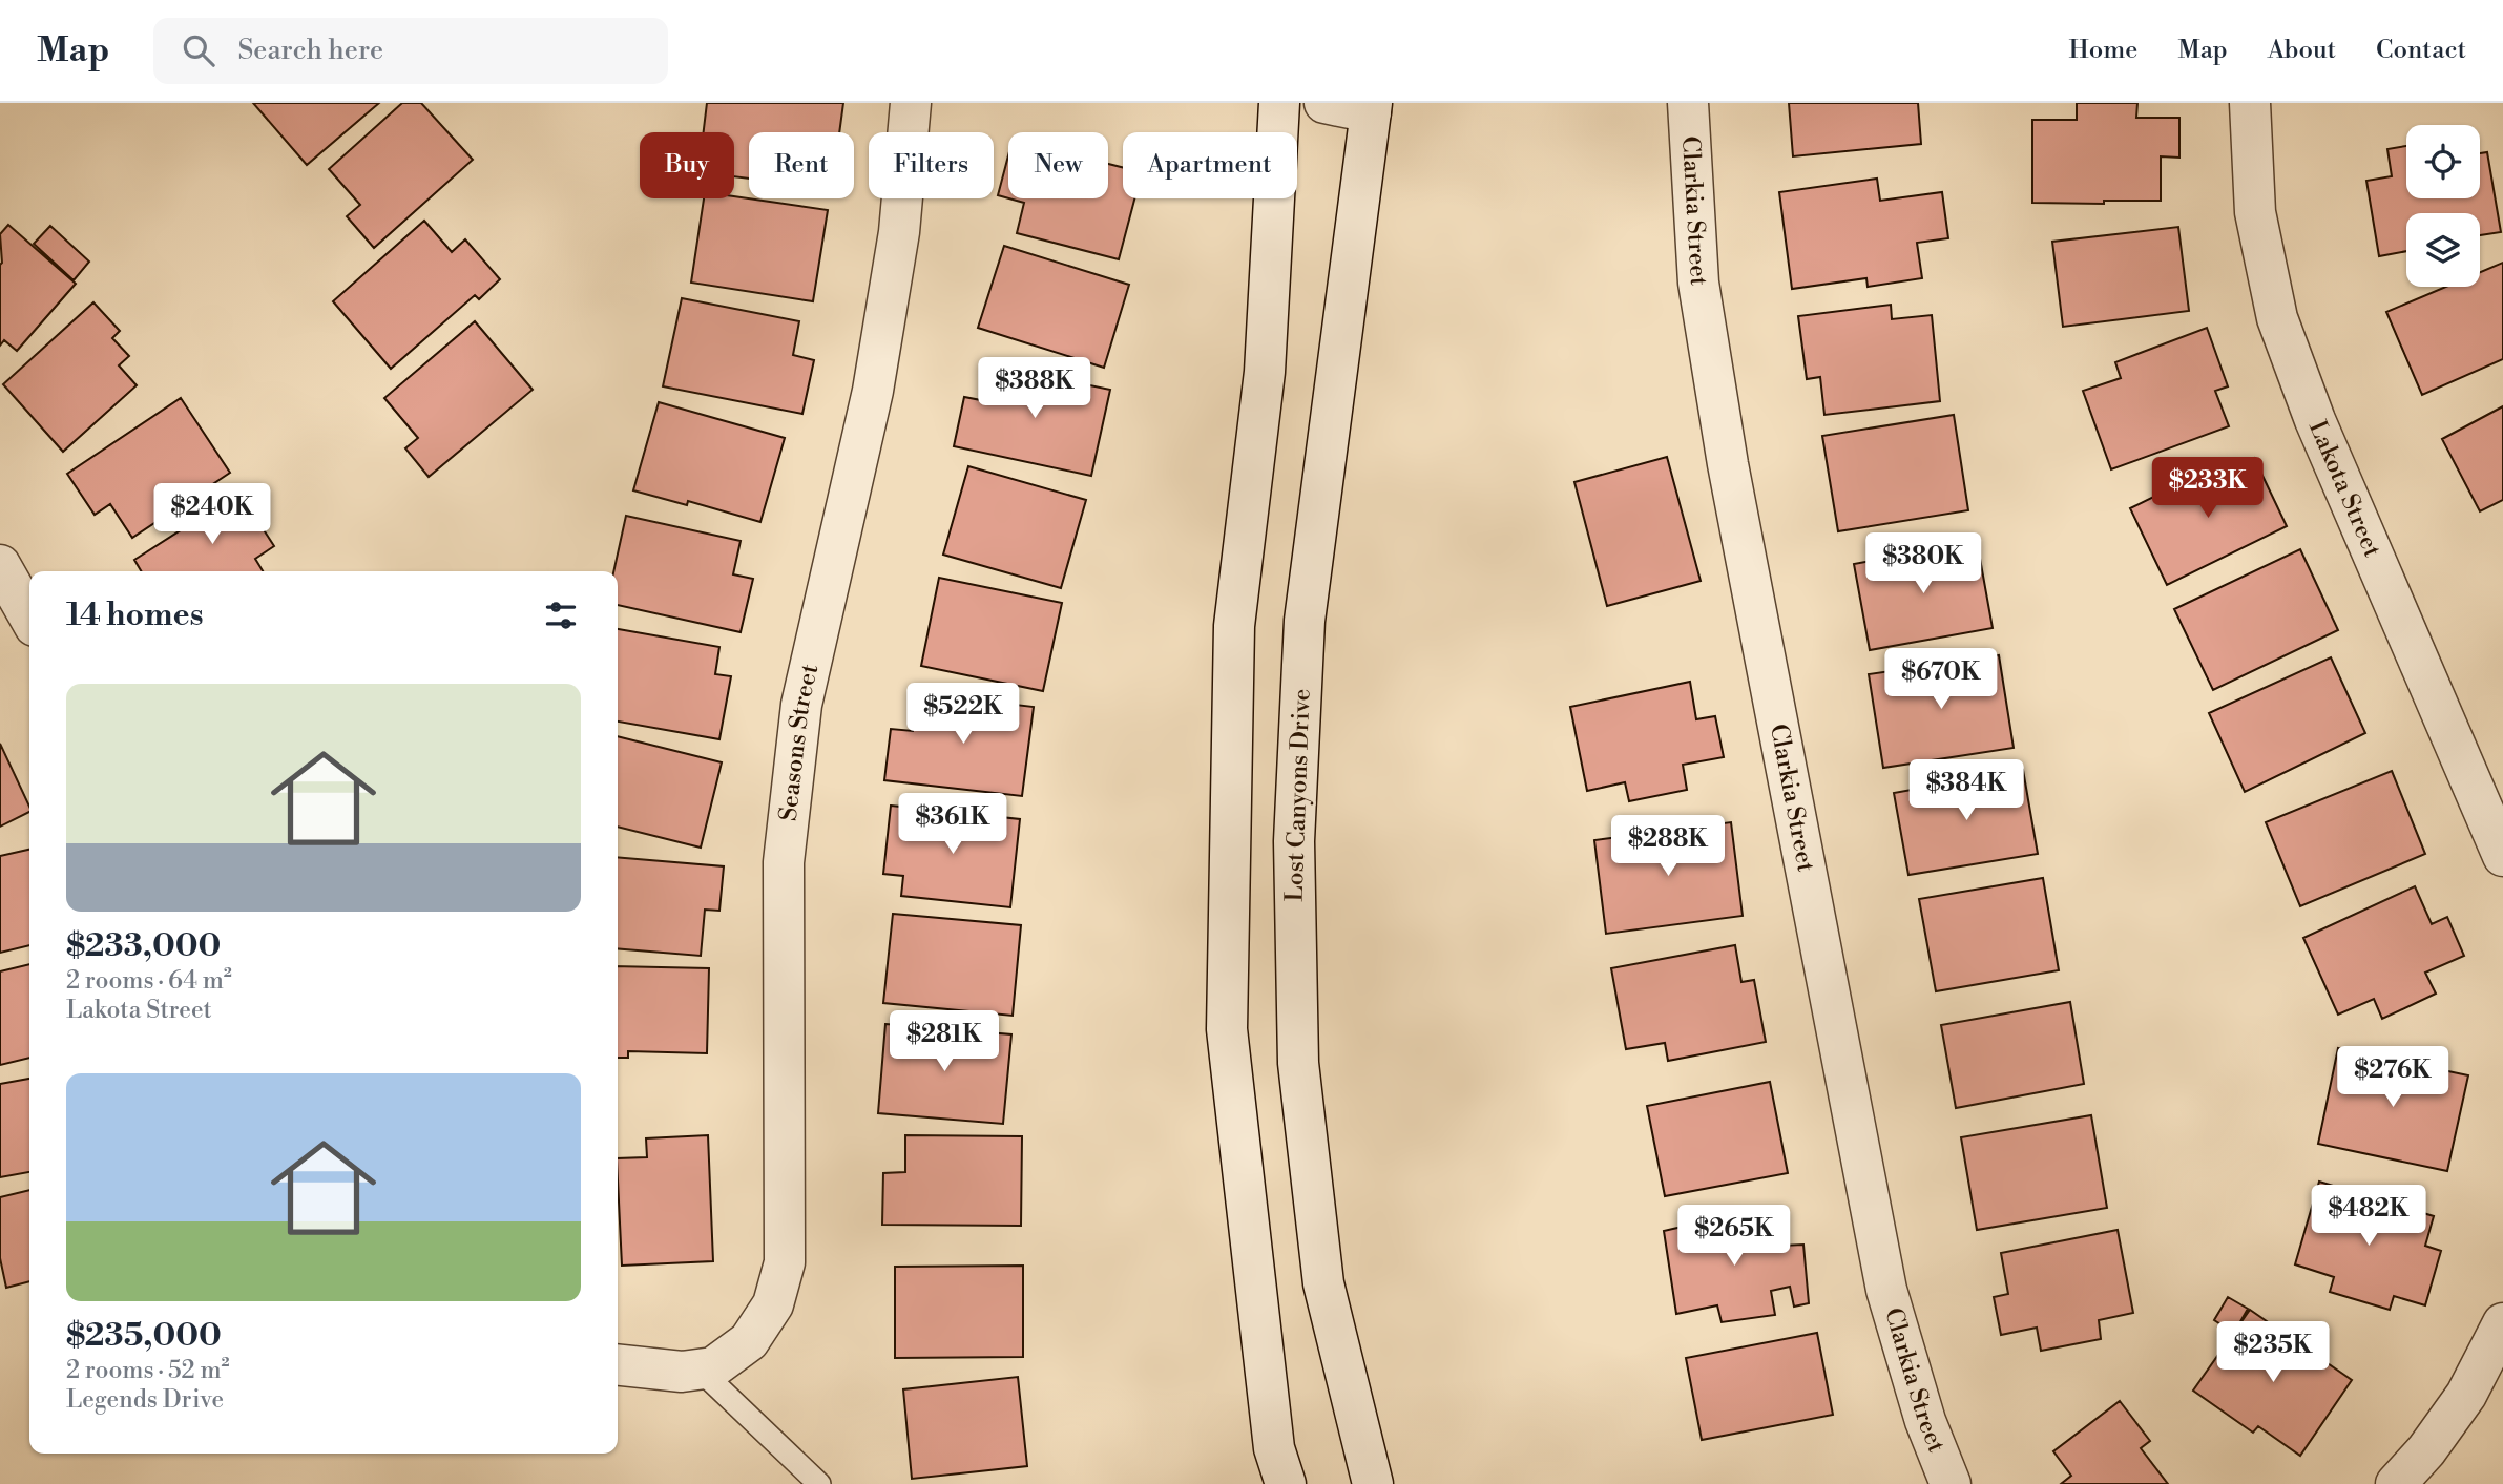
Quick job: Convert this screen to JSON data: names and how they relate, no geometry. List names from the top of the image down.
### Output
{
  "streets": {
    "street": [
      "Clarkia Street",
      "Lakota Street",
      "Seasons Street",
      "Lost Canyons Drive"
    ]
  },
  "page": {
    "header": "Map",
    "search": "Search here",
    "nav": [
      "Home",
      "Map",
      "About",
      "Contact"
    ],
    "chip": [
      "Buy",
      "Rent",
      "Filters",
      "New",
      "Apartment"
    ],
    "price": [
      "$388K",
      "$233K",
      "$240K",
      "$380K",
      "$670K",
      "$522K",
      "$384K",
      "$361K",
      "$288K",
      "$281K",
      "$276K",
      "$482K",
      "$265K",
      "$235K"
    ],
    "heading": "14 homes",
    "list": [
      {
        "name": "$233,000",
        "note": "2 rooms · 64 m² · Lakota Street"
      },
      {
        "name": "$235,000",
        "note": "2 rooms · 52 m² · Legends Drive"
      }
    ]
  }
}
